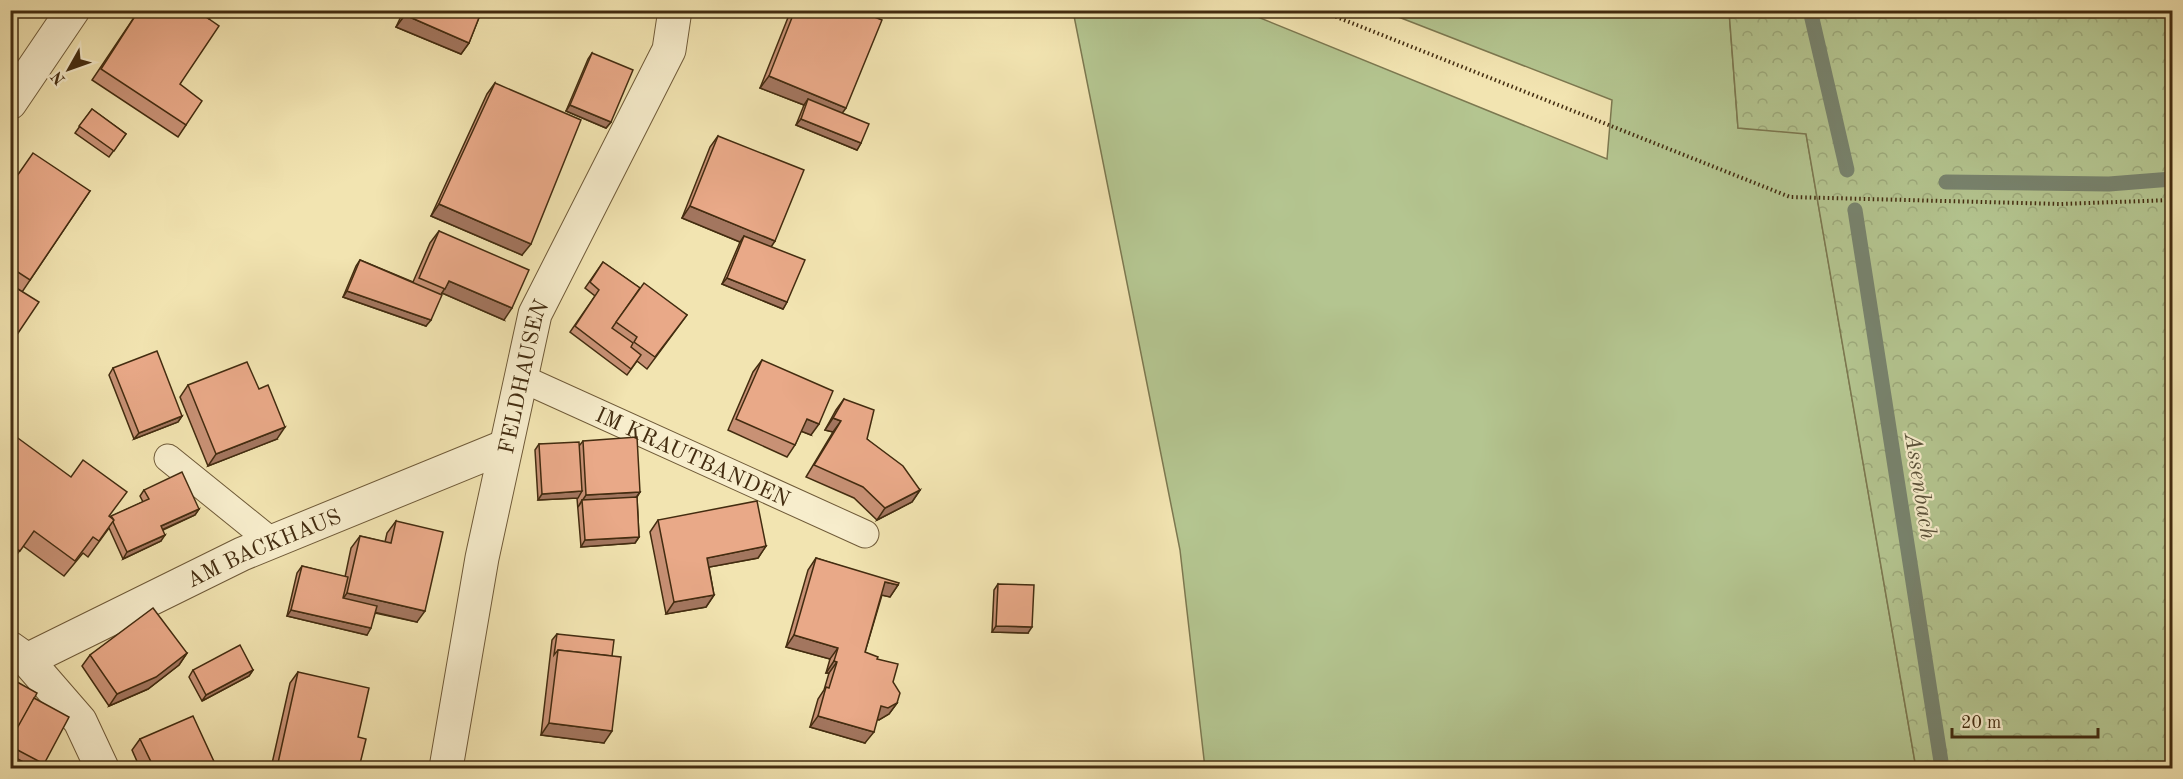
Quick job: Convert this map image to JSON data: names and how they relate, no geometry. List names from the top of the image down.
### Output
{
  "streets": {
    "street": ["FELDHAUSEN", "AM BACKHAUS"],
    "lane": ["IM KRAUTBANDEN"]
  },
  "crossings": [
    ["FELDHAUSEN", "IM KRAUTBANDEN"],
    ["FELDHAUSEN", "AM BACKHAUS"]
  ],
  "water": ["Assenbach"],
  "scale_bar": "20 m",
  "north": "bottom left"
}
